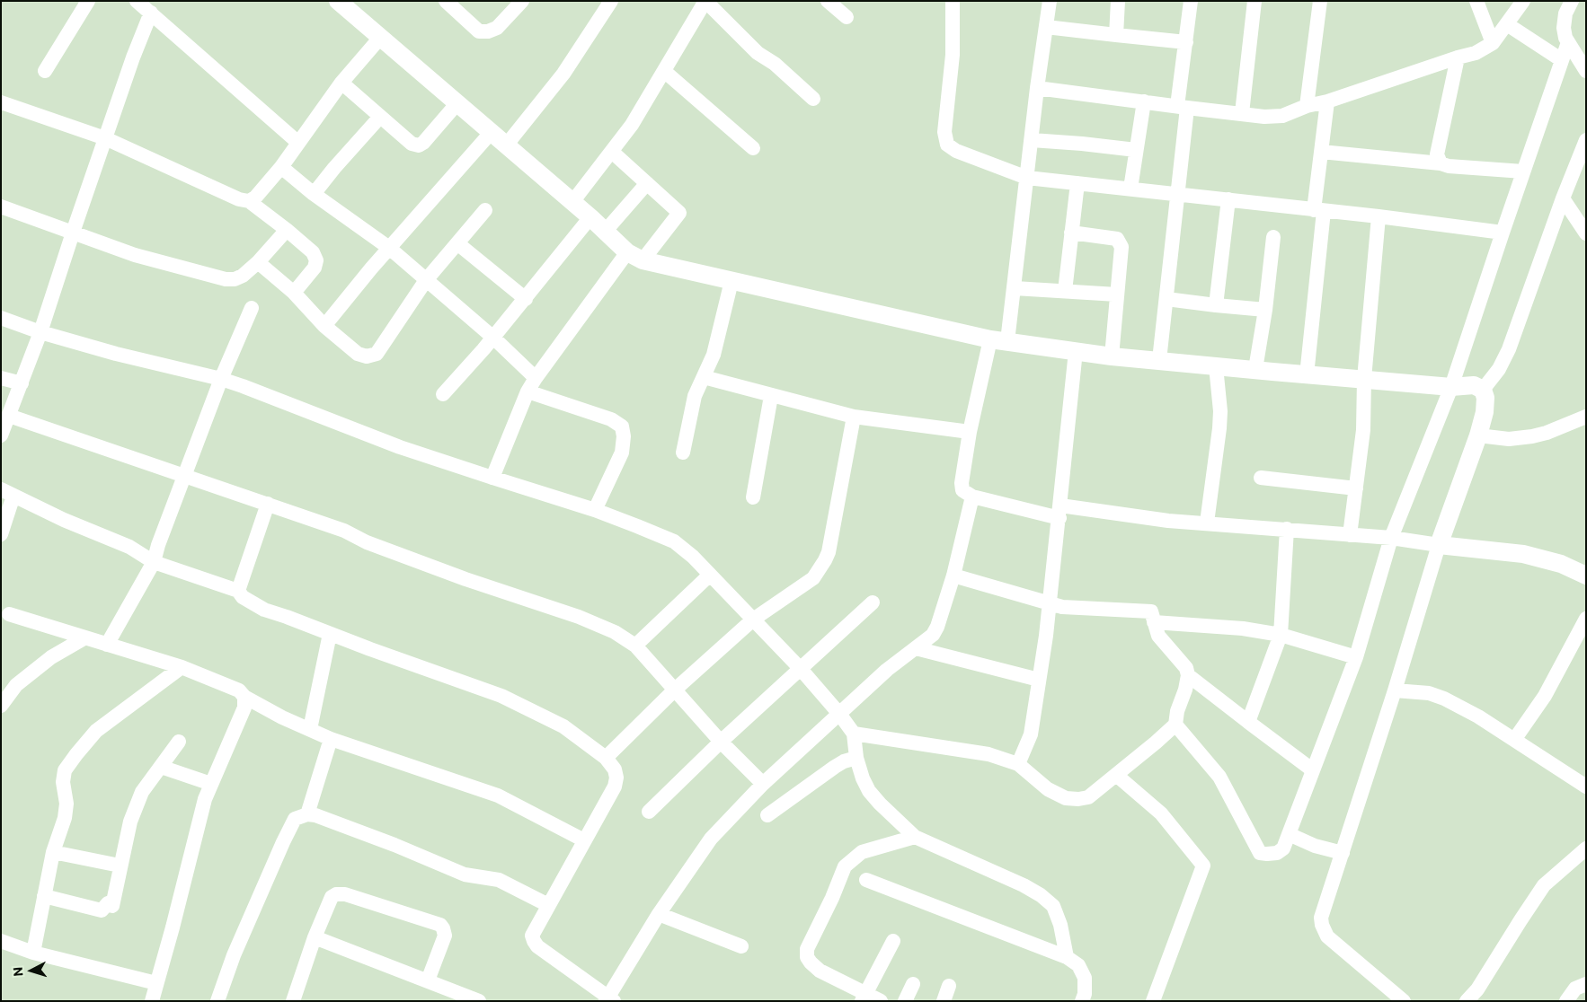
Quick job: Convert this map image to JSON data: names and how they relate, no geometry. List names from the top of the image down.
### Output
{
  "north": "left"
}
